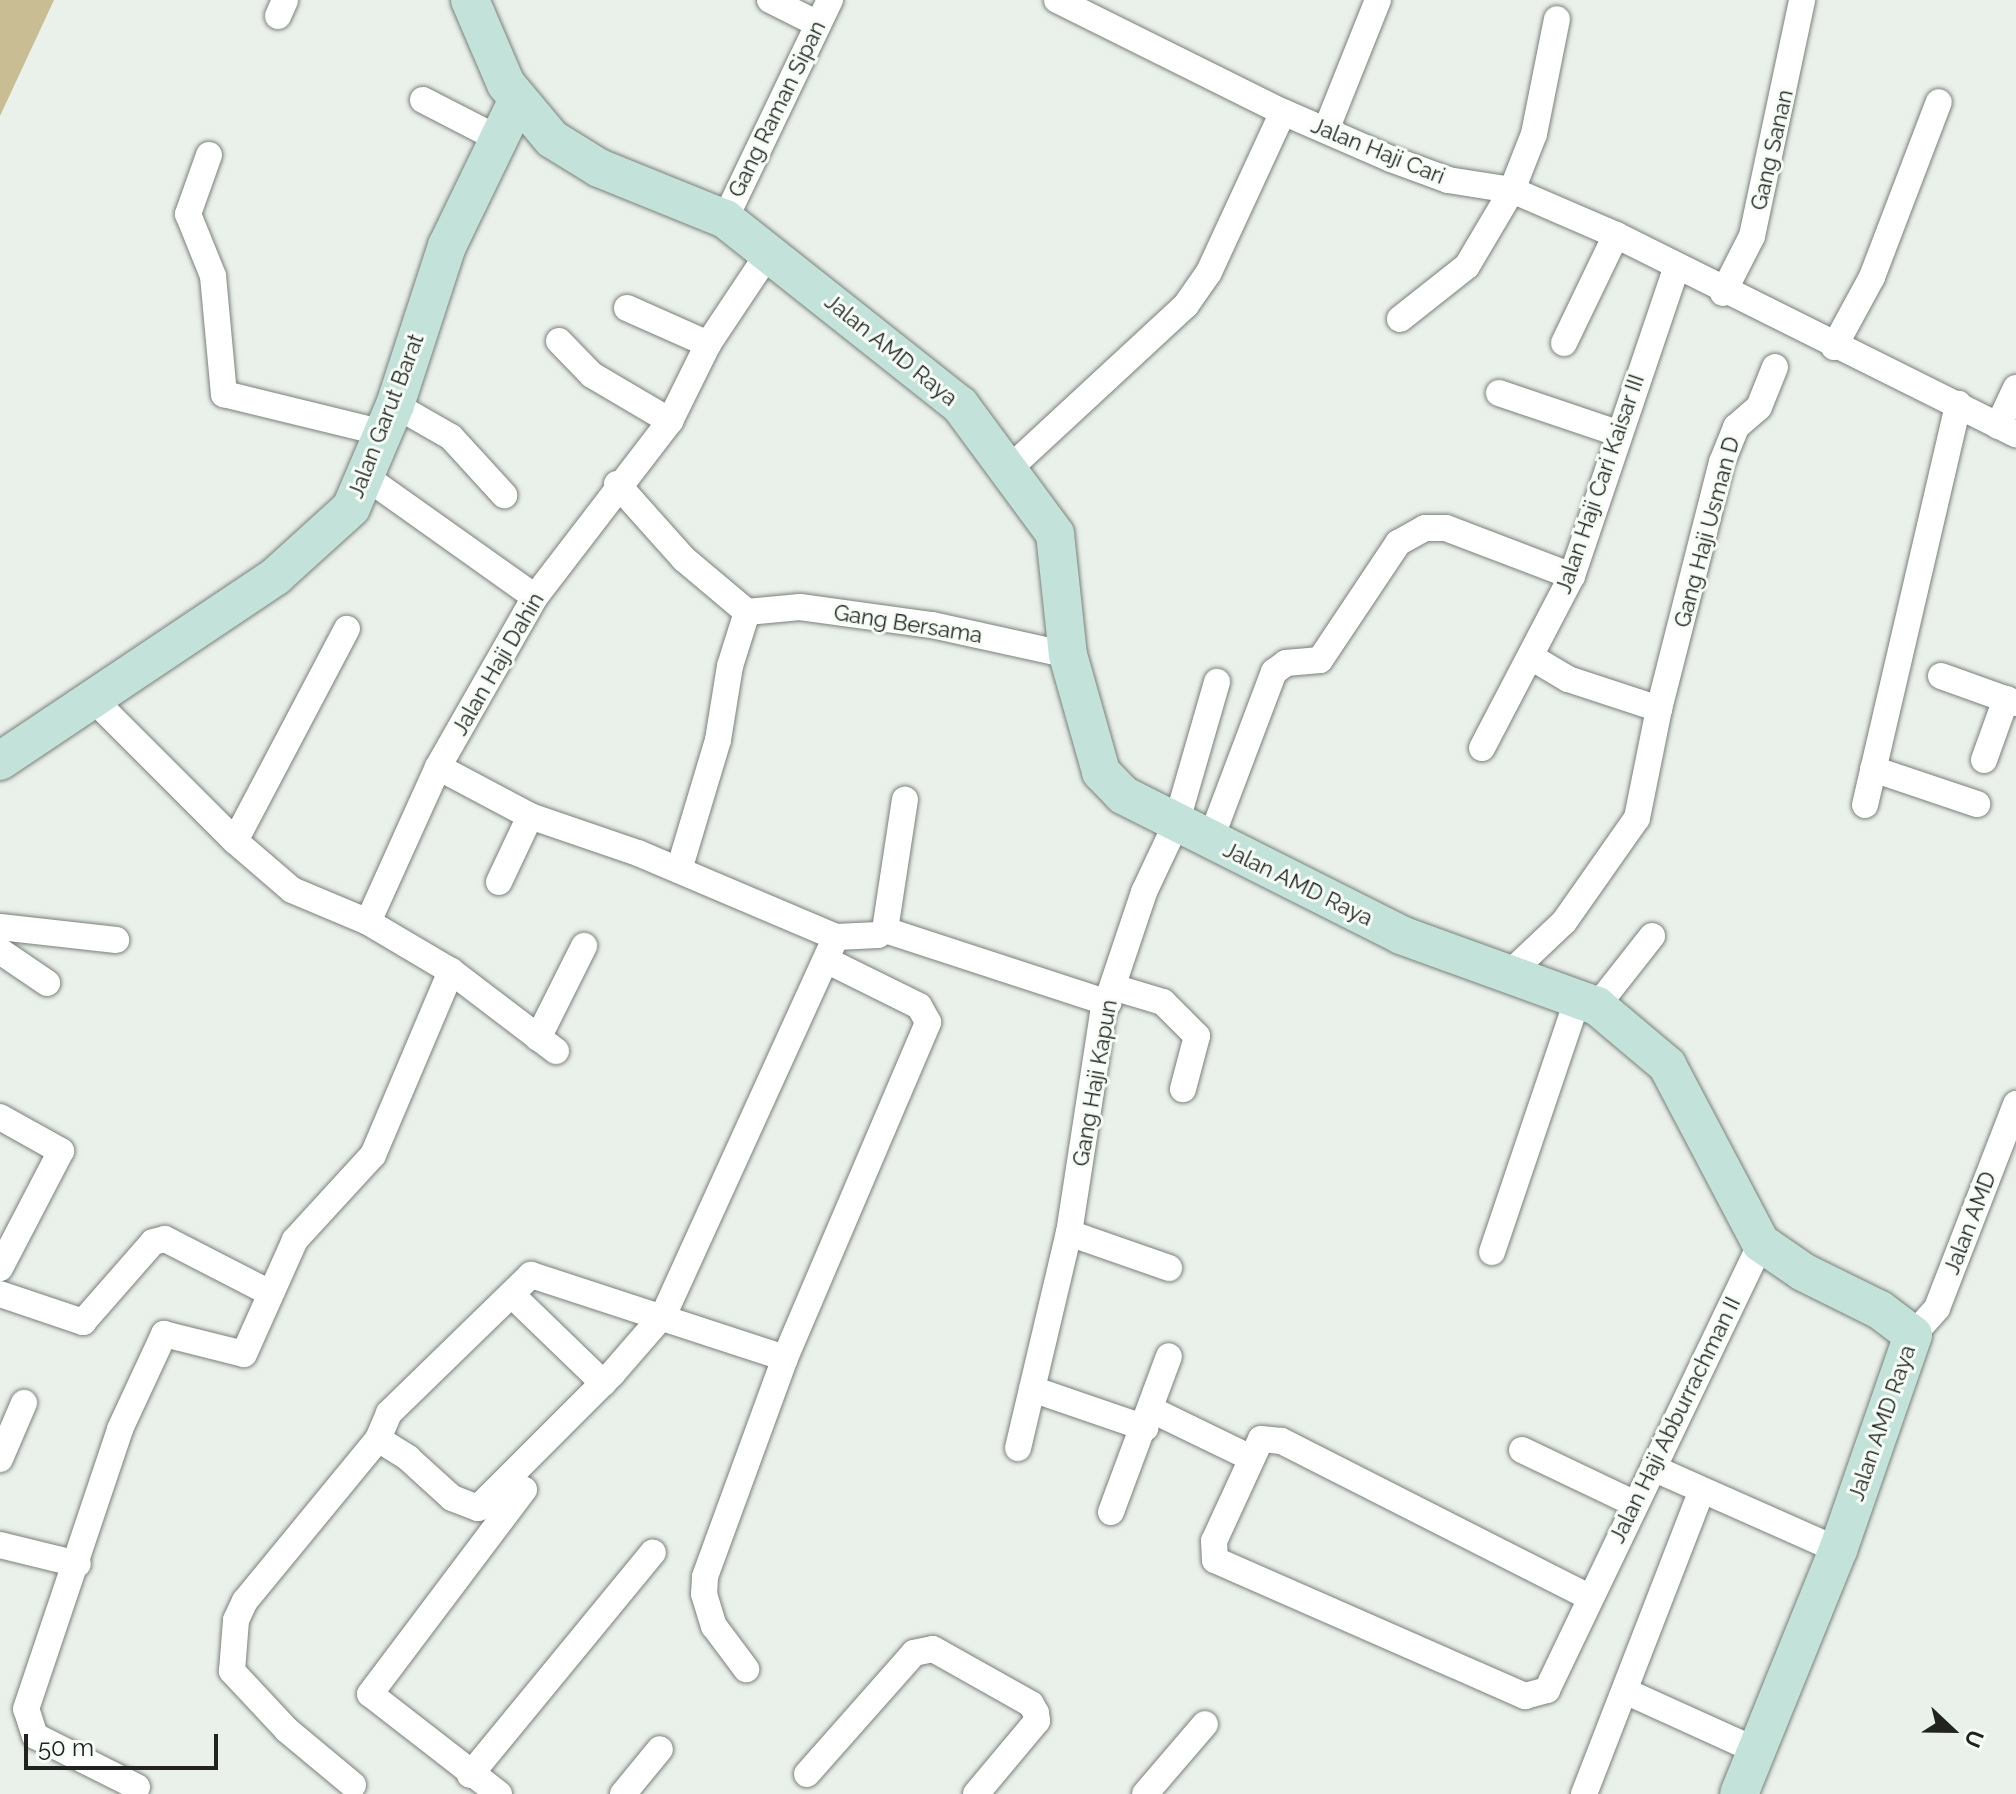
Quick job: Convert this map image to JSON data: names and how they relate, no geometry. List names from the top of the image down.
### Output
{
  "streets": {
    "street": [
      "Gang Raman Sipan",
      "Gang Sanan",
      "Jalan Haji Cari",
      "Jalan AMD Raya",
      "Jalan Garut Barat",
      "Jalan Haji Cari Kaisar III",
      "Gang Haji Usman D",
      "Gang Bersama",
      "Jalan Haji Dahin",
      "Gang Haji Kapun",
      "Jalan AMD",
      "Jalan Haji Abburrachman II"
    ]
  },
  "crossings": [
    ["Gang Raman Sipan", "Jalan AMD Raya"],
    ["Gang Sanan", "Jalan Haji Cari"],
    ["Jalan Haji Cari", "Jalan Haji Cari Kaisar III"],
    ["Jalan AMD Raya", "Jalan Garut Barat"],
    ["Jalan AMD Raya", "Gang Haji Usman D"],
    ["Jalan AMD Raya", "Gang Bersama"],
    ["Jalan AMD Raya", "Jalan Haji Dahin"],
    ["Jalan AMD Raya", "Gang Haji Kapun"],
    ["Jalan AMD Raya", "Jalan AMD"],
    ["Jalan AMD Raya", "Jalan Haji Abburrachman II"]
  ],
  "scale_bar": "50 m",
  "north": "right"
}
